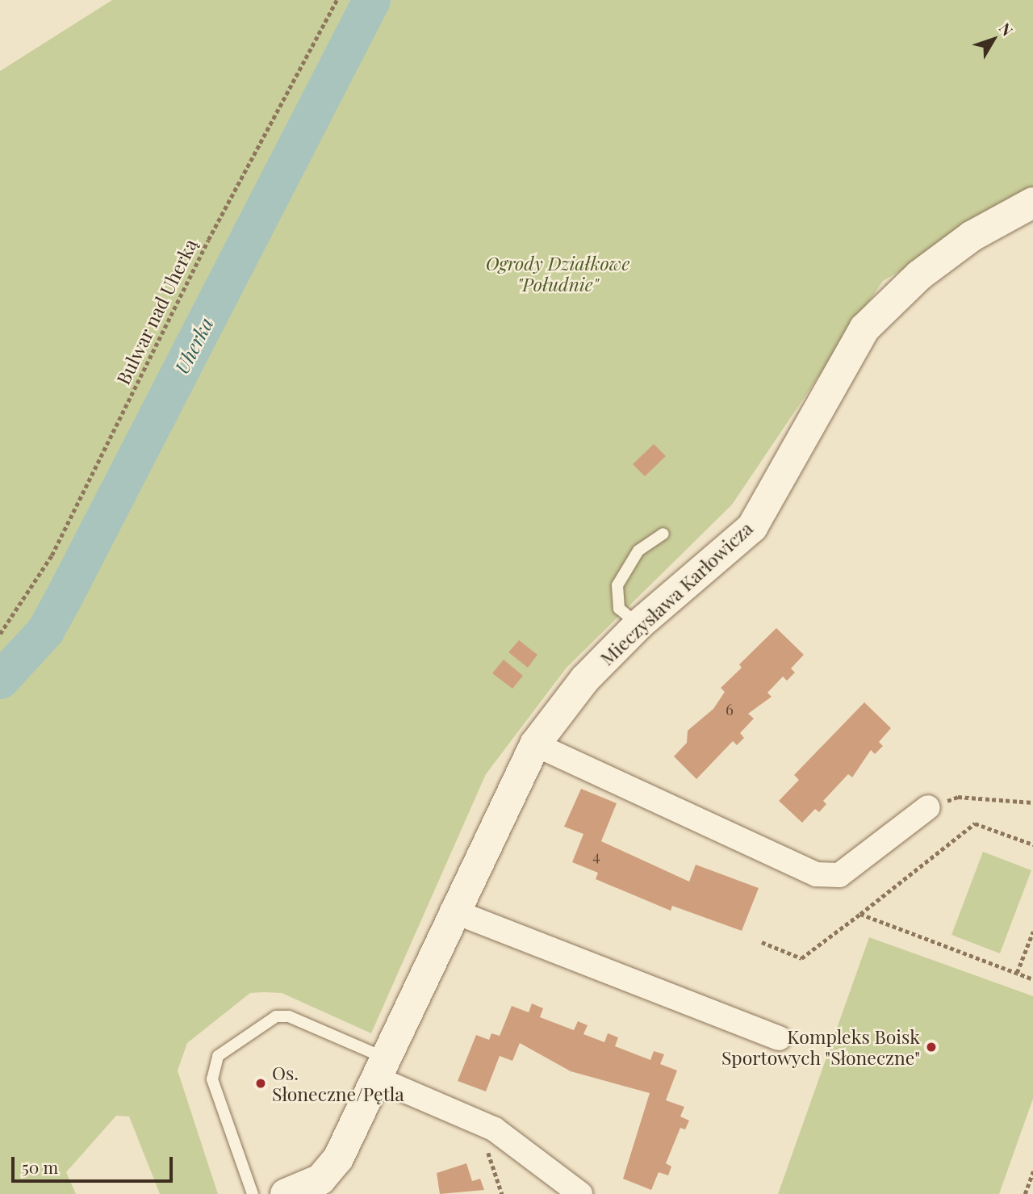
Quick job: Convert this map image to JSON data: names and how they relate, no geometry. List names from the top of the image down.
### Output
{
  "streets": {
    "street": ["Mieczysława Karłowicza"],
    "path": ["Bulwar nad Uherką"]
  },
  "water": ["Uherka"],
  "parks": ["Ogrody Działkowe \"Południe\""],
  "places": ["Kompleks Boisk Sportowych \"Słoneczne\"", "Os. Słoneczne/Pętla"],
  "house_numbers": ["6", "4"],
  "scale_bar": "50 m",
  "north": "top right"
}
